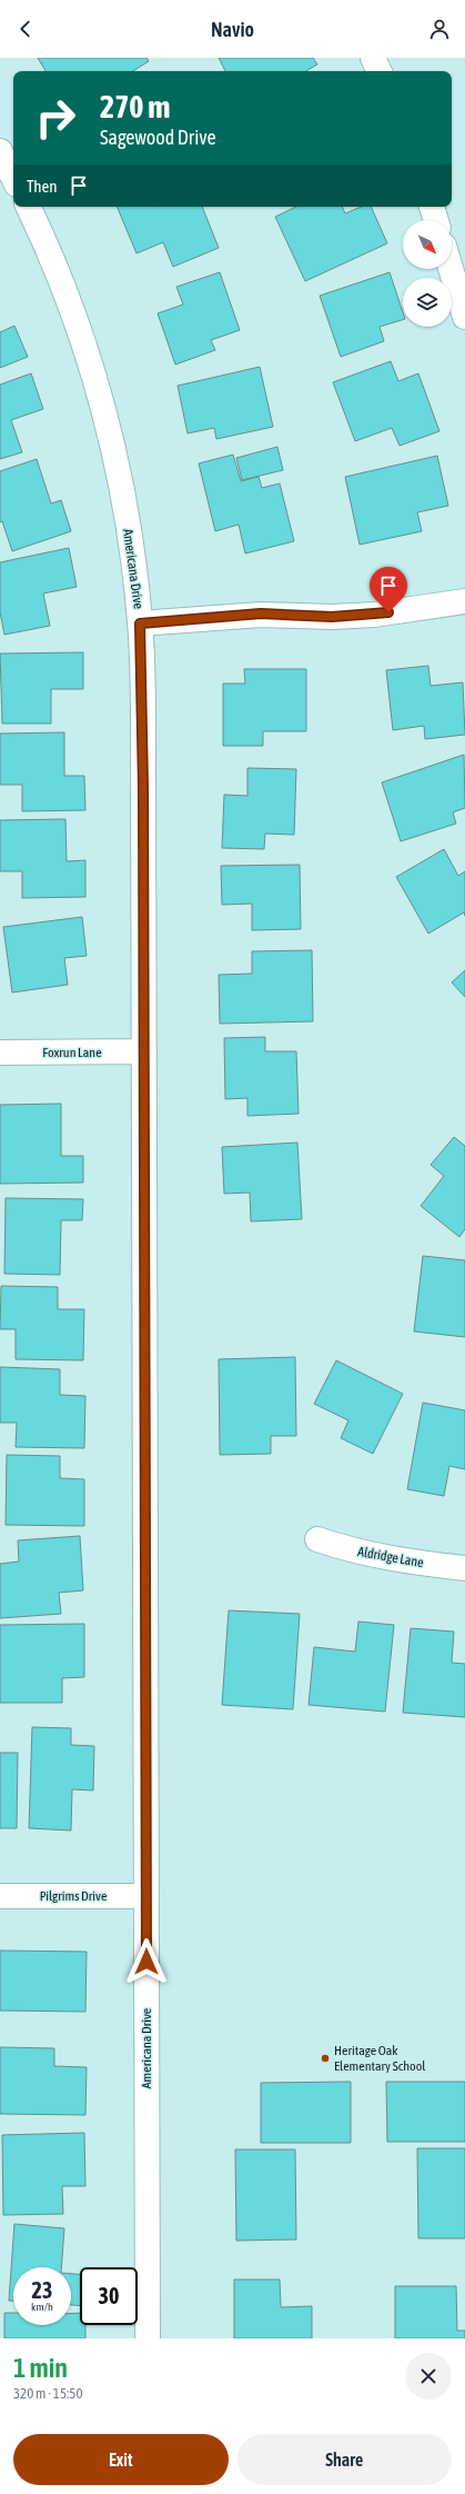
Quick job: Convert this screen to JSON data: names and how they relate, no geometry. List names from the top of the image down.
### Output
{
  "streets": {
    "street": [
      "Americana Drive",
      "Foxrun Lane",
      "Aldridge Lane",
      "Pilgrims Drive"
    ]
  },
  "crossings": [
    ["Americana Drive", "Foxrun Lane"],
    ["Americana Drive", "Pilgrims Drive"]
  ],
  "places": ["Heritage Oak Elementary School"],
  "north": "bottom right",
  "page": {
    "header": "Navio",
    "turn": ["270 m", "Sagewood Drive"],
    "then": "Then",
    "speed": "23 km/h",
    "limit": "30",
    "heading": ["1 min", "320 m · 15:50"],
    "buttons": ["Exit", "Share"]
  }
}
